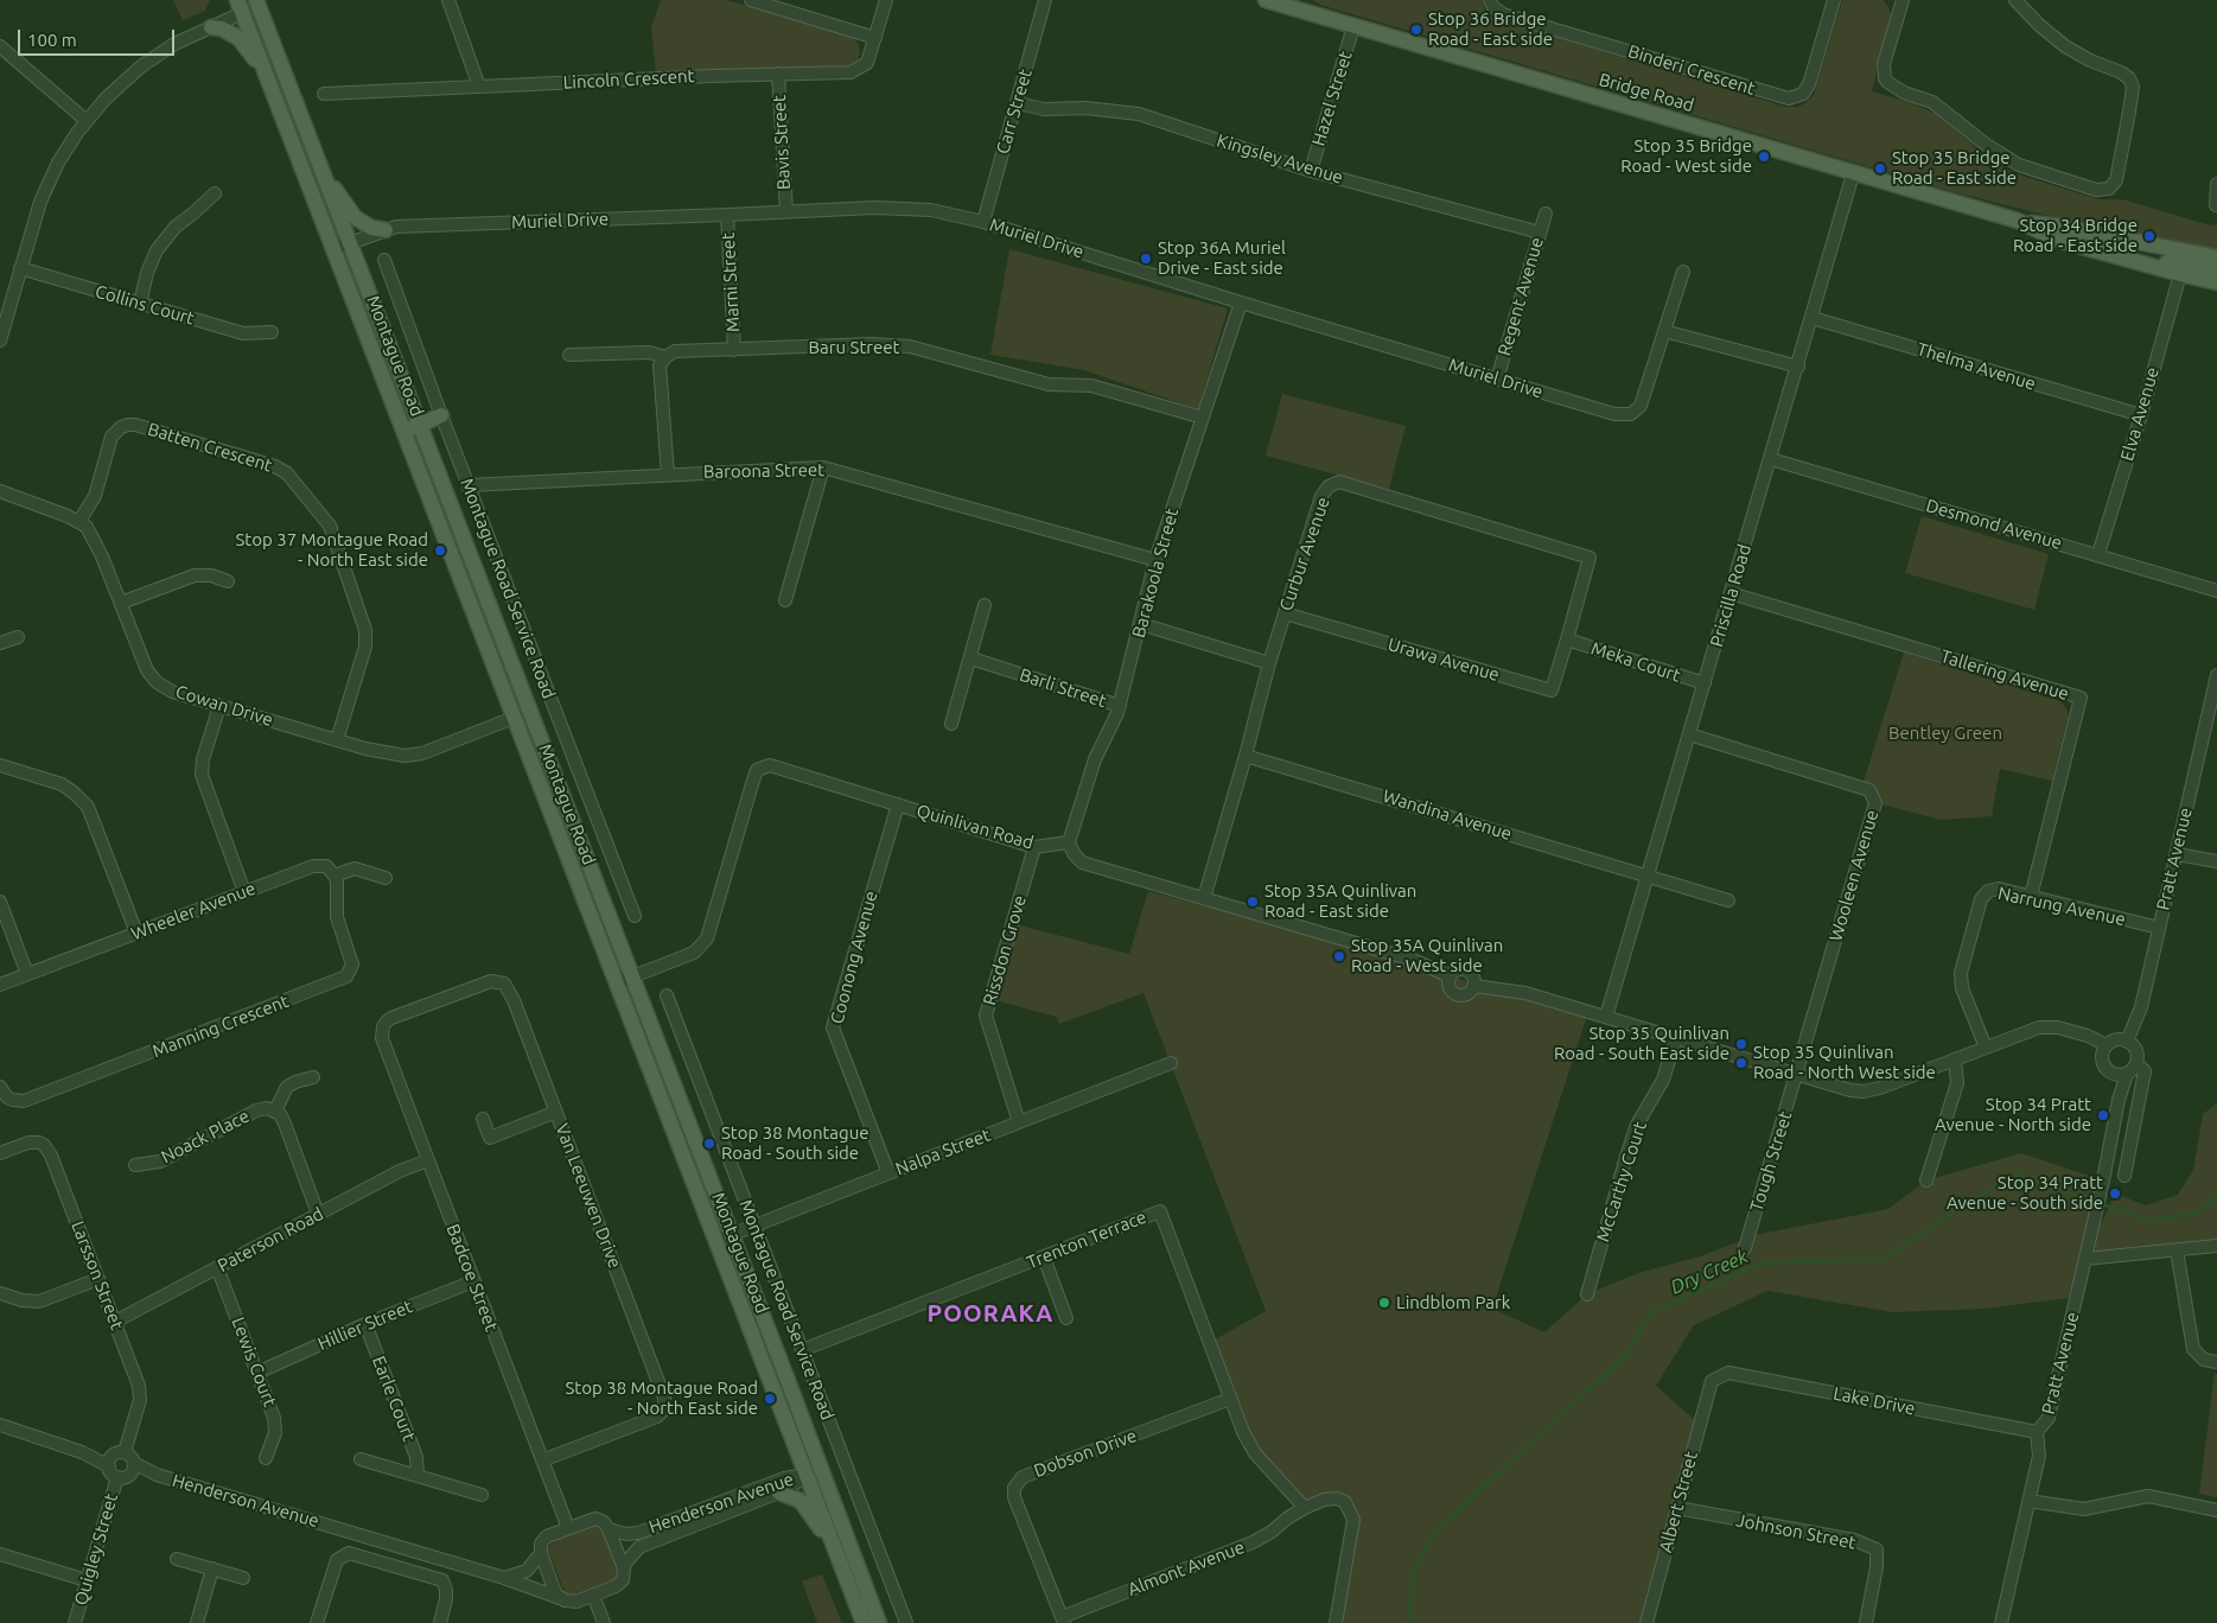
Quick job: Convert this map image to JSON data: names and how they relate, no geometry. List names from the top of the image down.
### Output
{
  "streets": {
    "main road": ["Bridge Road", "Montague Road"],
    "street": [
      "Binderi Crescent",
      "Lincoln Crescent",
      "Hazel Street",
      "Carr Street",
      "Bavis Street",
      "Kingsley Avenue",
      "Muriel Drive",
      "Marni Street",
      "Regent Avenue",
      "Collins Court",
      "Baru Street",
      "Thelma Avenue",
      "Elva Avenue",
      "Batten Crescent",
      "Baroona Street",
      "Desmond Avenue",
      "Curbur Avenue",
      "Barakoola Street",
      "Montague Road Service Road",
      "Priscilla Road",
      "Urawa Avenue",
      "Meka Court",
      "Tallering Avenue",
      "Barli Street",
      "Cowan Drive",
      "Wandina Avenue",
      "Quinlivan Road",
      "Pratt Avenue",
      "Wooleen Avenue",
      "Narrung Avenue",
      "Wheeler Avenue",
      "Rissdon Grove",
      "Coonong Avenue",
      "Manning Crescent",
      "Noack Place",
      "Nalpa Street",
      "Tough Street",
      "McCarthy Court",
      "Van Leeuwen Drive",
      "Paterson Road",
      "Trenton Terrace",
      "Larsson Street",
      "Badcoe Street",
      "Hillier Street",
      "Lewis Court",
      "Earle Court",
      "Lake Drive",
      "Dobson Drive",
      "Henderson Avenue",
      "Albert Street",
      "Johnson Street",
      "Quigley Street",
      "Almont Avenue"
    ]
  },
  "crossings": [
    ["Lincoln Crescent", "Bavis Street"],
    ["Bridge Road", "Hazel Street"],
    ["Bridge Road", "Elva Avenue"],
    ["Bridge Road", "Priscilla Road"],
    ["Hazel Street", "Kingsley Avenue"],
    ["Carr Street", "Kingsley Avenue"],
    ["Carr Street", "Muriel Drive"],
    ["Bavis Street", "Muriel Drive"],
    ["Kingsley Avenue", "Regent Avenue"],
    ["Muriel Drive", "Marni Street"],
    ["Muriel Drive", "Regent Avenue"],
    ["Muriel Drive", "Montague Road"],
    ["Muriel Drive", "Barakoola Street"],
    ["Marni Street", "Baru Street"],
    ["Baru Street", "Barakoola Street"],
    ["Montague Road", "Cowan Drive"],
    ["Montague Road", "Quinlivan Road"],
    ["Montague Road", "Nalpa Street"],
    ["Montague Road", "Henderson Avenue"],
    ["Thelma Avenue", "Elva Avenue"],
    ["Thelma Avenue", "Priscilla Road"],
    ["Elva Avenue", "Desmond Avenue"],
    ["Batten Crescent", "Cowan Drive"],
    ["Baroona Street", "Barakoola Street"],
    ["Baroona Street", "Montague Road Service Road"],
    ["Desmond Avenue", "Priscilla Road"],
    ["Curbur Avenue", "Urawa Avenue"],
    ["Curbur Avenue", "Meka Court"],
    ["Curbur Avenue", "Wandina Avenue"],
    ["Barakoola Street", "Barli Street"],
    ["Barakoola Street", "Quinlivan Road"],
    ["Montague Road Service Road", "Nalpa Street"],
    ["Montague Road Service Road", "Trenton Terrace"],
    ["Priscilla Road", "Meka Court"],
    ["Priscilla Road", "Tallering Avenue"],
    ["Priscilla Road", "Wandina Avenue"],
    ["Priscilla Road", "Wooleen Avenue"],
    ["Urawa Avenue", "Meka Court"],
    ["Tallering Avenue", "Narrung Avenue"],
    ["Quinlivan Road", "Rissdon Grove"],
    ["Quinlivan Road", "Coonong Avenue"],
    ["Pratt Avenue", "Narrung Avenue"],
    ["Pratt Avenue", "Lake Drive"],
    ["Wooleen Avenue", "Tough Street"],
    ["Wheeler Avenue", "Manning Crescent"],
    ["Rissdon Grove", "Nalpa Street"],
    ["Coonong Avenue", "Nalpa Street"],
    ["Noack Place", "Paterson Road"],
    ["Van Leeuwen Drive", "Badcoe Street"],
    ["Paterson Road", "Larsson Street"],
    ["Paterson Road", "Badcoe Street"],
    ["Paterson Road", "Lewis Court"],
    ["Trenton Terrace", "Dobson Drive"],
    ["Trenton Terrace", "Almont Avenue"],
    ["Larsson Street", "Henderson Avenue"],
    ["Larsson Street", "Quigley Street"],
    ["Badcoe Street", "Hillier Street"],
    ["Badcoe Street", "Henderson Avenue"],
    ["Hillier Street", "Lewis Court"],
    ["Hillier Street", "Earle Court"],
    ["Lake Drive", "Albert Street"],
    ["Dobson Drive", "Almont Avenue"],
    ["Henderson Avenue", "Quigley Street"],
    ["Albert Street", "Johnson Street"]
  ],
  "districts": ["POORAKA"],
  "water": ["Dry Creek"],
  "parks": ["Bentley Green"],
  "places": [
    "Stop 36 Bridge Road - East side",
    "Stop 35 Bridge Road - West side",
    "Stop 35 Bridge Road - East side",
    "Stop 34 Bridge Road - East side",
    "Stop 36A Muriel Drive - East side",
    "Stop 37 Montague Road - North East side",
    "Stop 35A Quinlivan Road - East side",
    "Stop 35A Quinlivan Road - West side",
    "Stop 35 Quinlivan Road - South East side",
    "Stop 35 Quinlivan Road - North West side",
    "Stop 34 Pratt Avenue - North side",
    "Stop 38 Montague Road - South side",
    "Stop 34 Pratt Avenue - South side",
    "Lindblom Park",
    "Stop 38 Montague Road - North East side"
  ],
  "scale_bar": "100 m"
}
